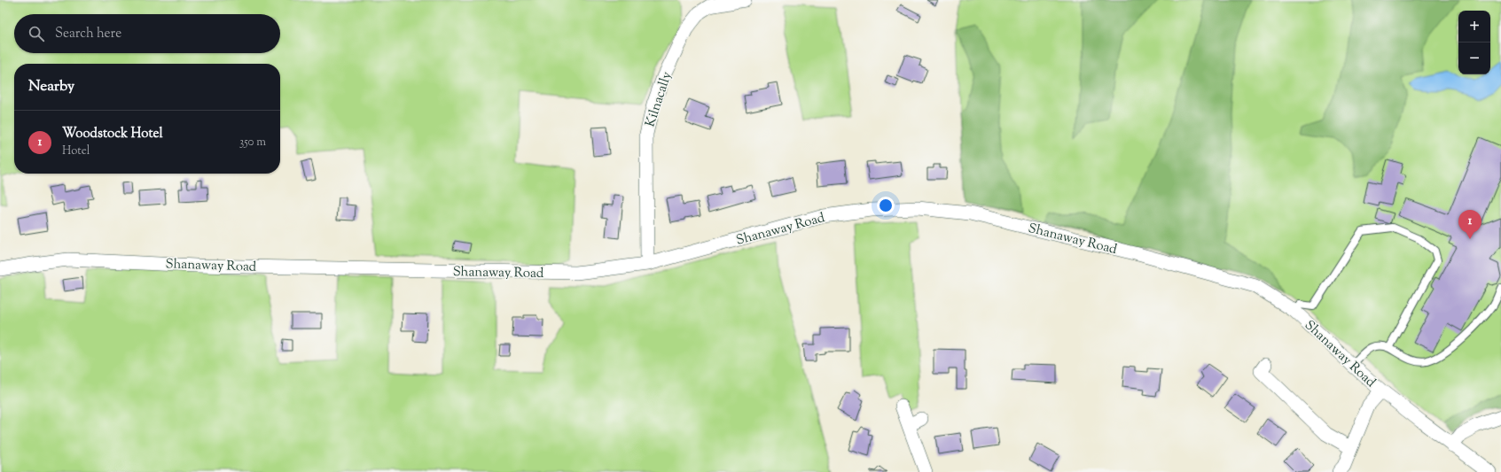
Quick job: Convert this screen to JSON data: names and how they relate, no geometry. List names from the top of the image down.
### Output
{
  "streets": {
    "street": ["Kilnacally", "Shanaway Road"]
  },
  "crossings": [
    ["Kilnacally", "Shanaway Road"]
  ],
  "page": {
    "map_buttons": ["+", "−"],
    "search": "Search here",
    "heading": "Nearby",
    "list": [
      {
        "mark": "1",
        "name": "Woodstock Hotel",
        "note": "Hotel",
        "value": "350 m"
      }
    ],
    "pins": "1"
  }
}
